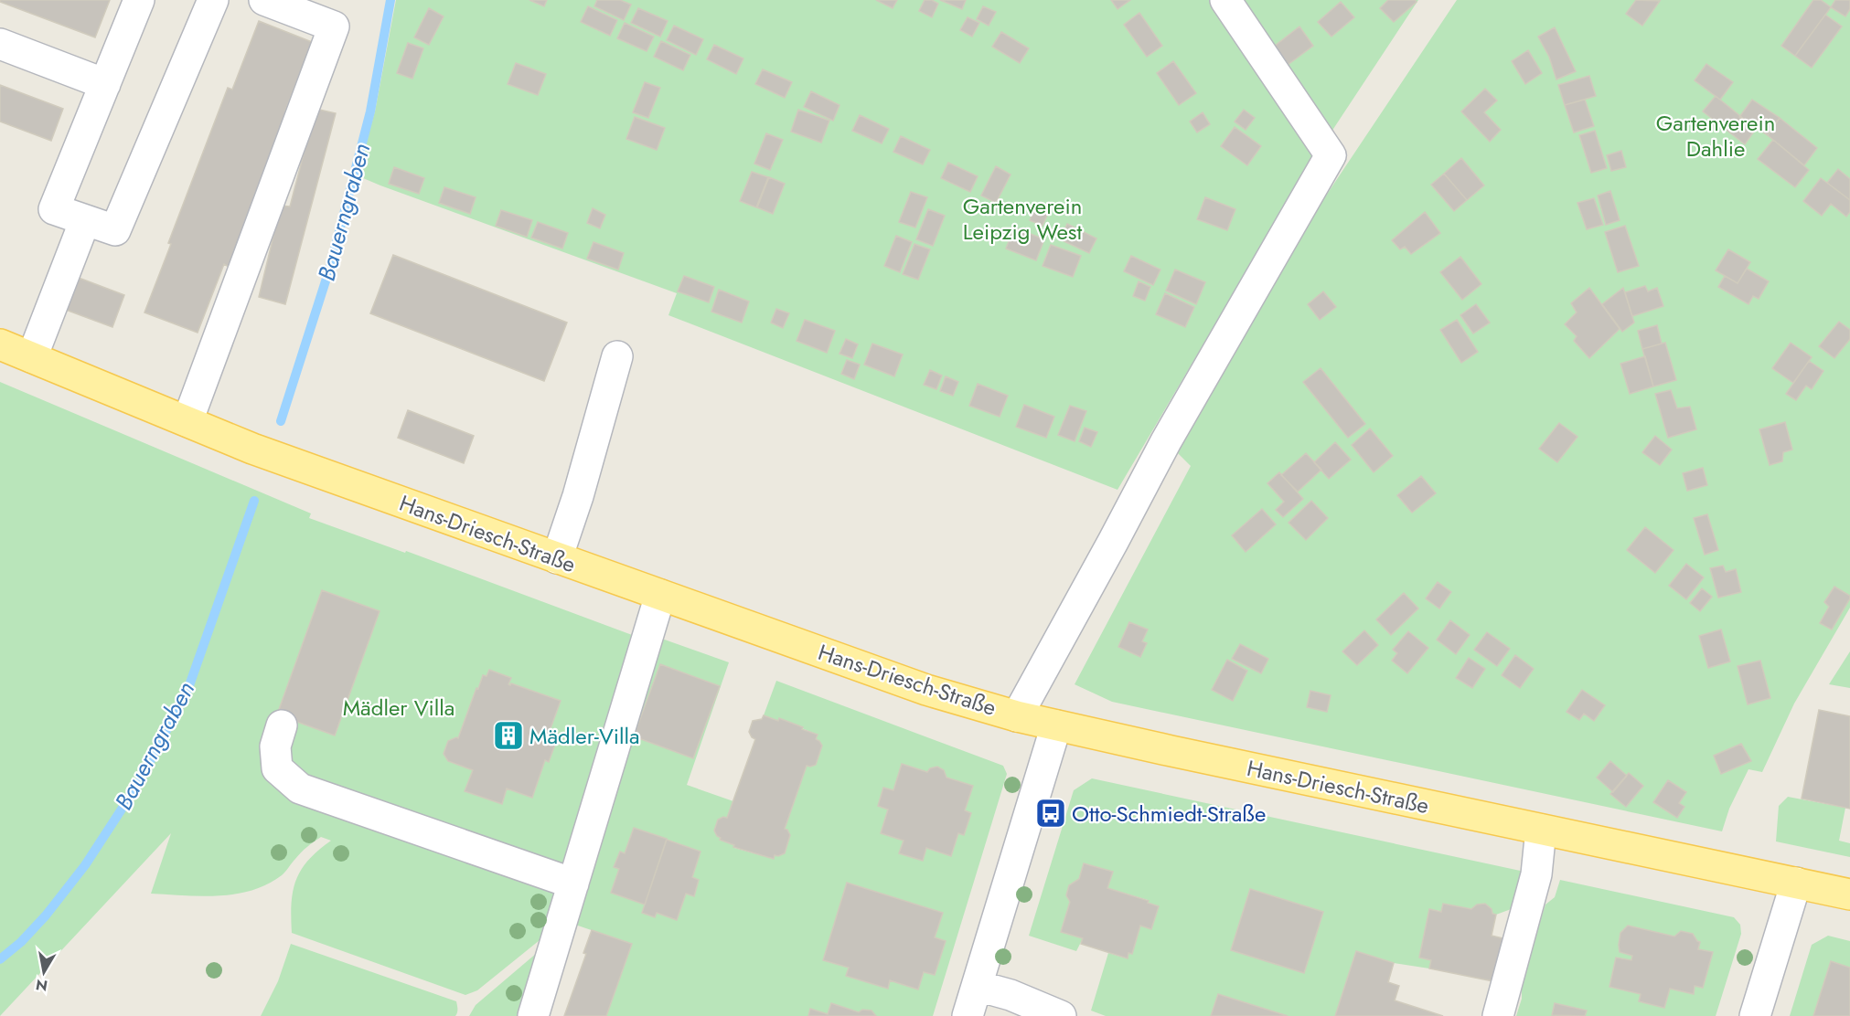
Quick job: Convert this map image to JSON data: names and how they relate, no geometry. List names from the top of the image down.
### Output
{
  "streets": {
    "main road": ["Hans-Driesch-Straße"]
  },
  "water": ["Bauerngraben"],
  "parks": ["Gartenverein Dahlie", "Gartenverein Leipzig West", "Mädler Villa"],
  "places": {
    "building": ["Mädler-Villa"],
    "bus stop": ["Otto-Schmiedt-Straße"]
  },
  "north": "bottom"
}
